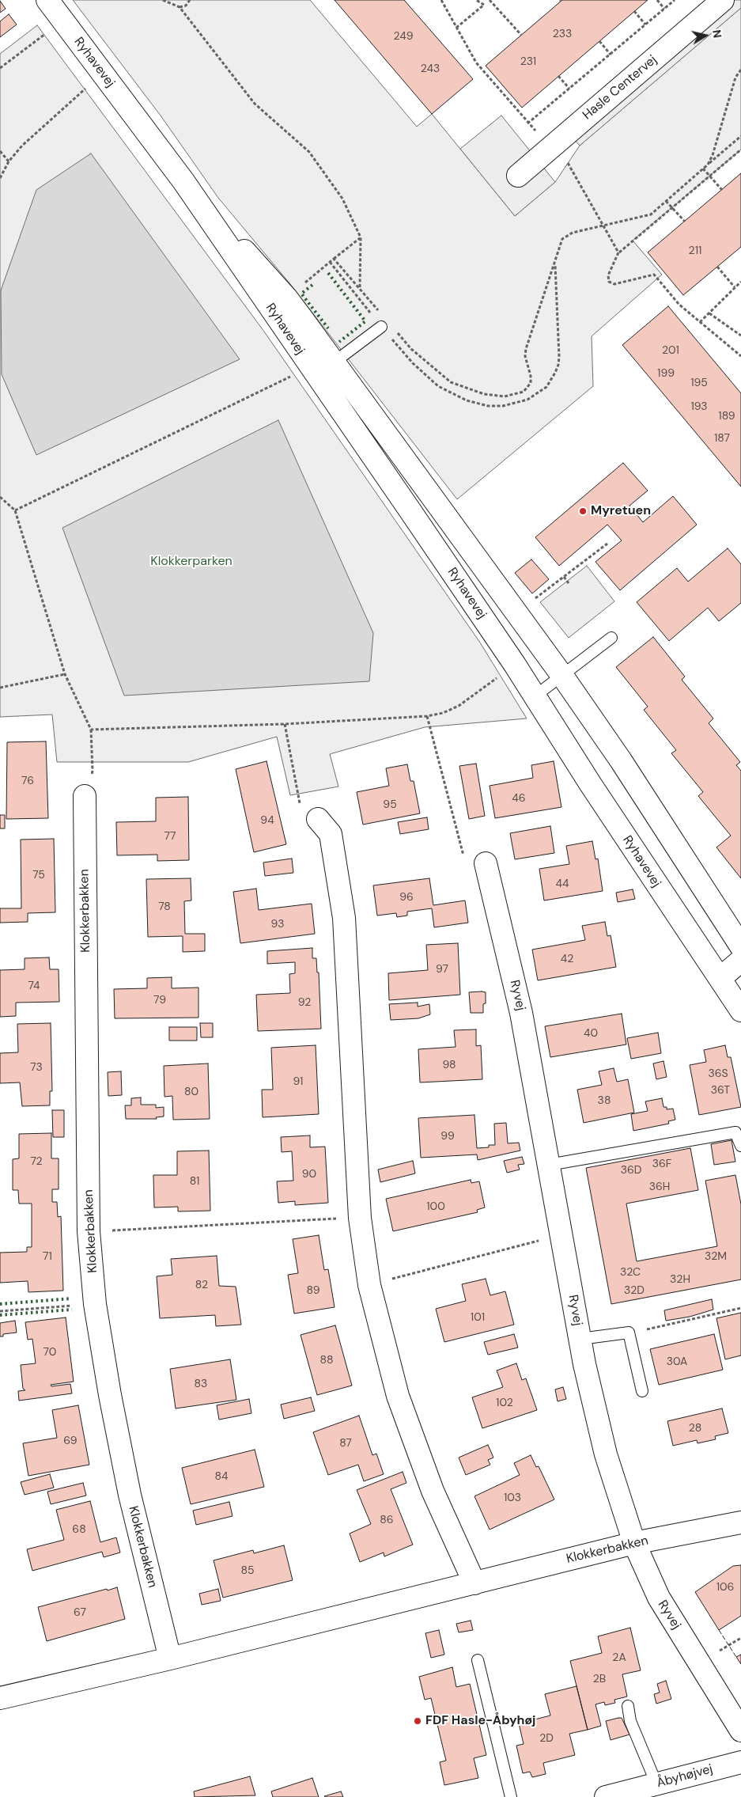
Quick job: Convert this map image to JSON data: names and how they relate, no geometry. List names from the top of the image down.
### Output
{
  "streets": {
    "street": [
      "Ryhavevej",
      "Hasle Centervej",
      "Klokkerbakken",
      "Ryvej",
      "Åbyhøjvej"
    ]
  },
  "crossings": [
    ["Klokkerbakken", "Ryvej"]
  ],
  "parks": ["Klokkerparken"],
  "places": ["Myretuen", "FDF Hasle-Åbyhøj"],
  "house_numbers": [
    "233",
    "249",
    "231",
    "243",
    "211",
    "201",
    "199",
    "195",
    "193",
    "189",
    "187",
    "76",
    "46",
    "95",
    "94",
    "77",
    "75",
    "44",
    "96",
    "78",
    "93",
    "42",
    "97",
    "74",
    "79",
    "92",
    "40",
    "98",
    "73",
    "36S",
    "91",
    "36T",
    "80",
    "38",
    "99",
    "72",
    "36F",
    "36D",
    "90",
    "81",
    "36H",
    "100",
    "71",
    "32M",
    "32C",
    "32H",
    "82",
    "89",
    "32D",
    "101",
    "70",
    "88",
    "30A",
    "83",
    "102",
    "28",
    "69",
    "87",
    "84",
    "103",
    "86",
    "68",
    "85",
    "106",
    "67",
    "2A",
    "2B",
    "2D"
  ],
  "north": "right"
}
